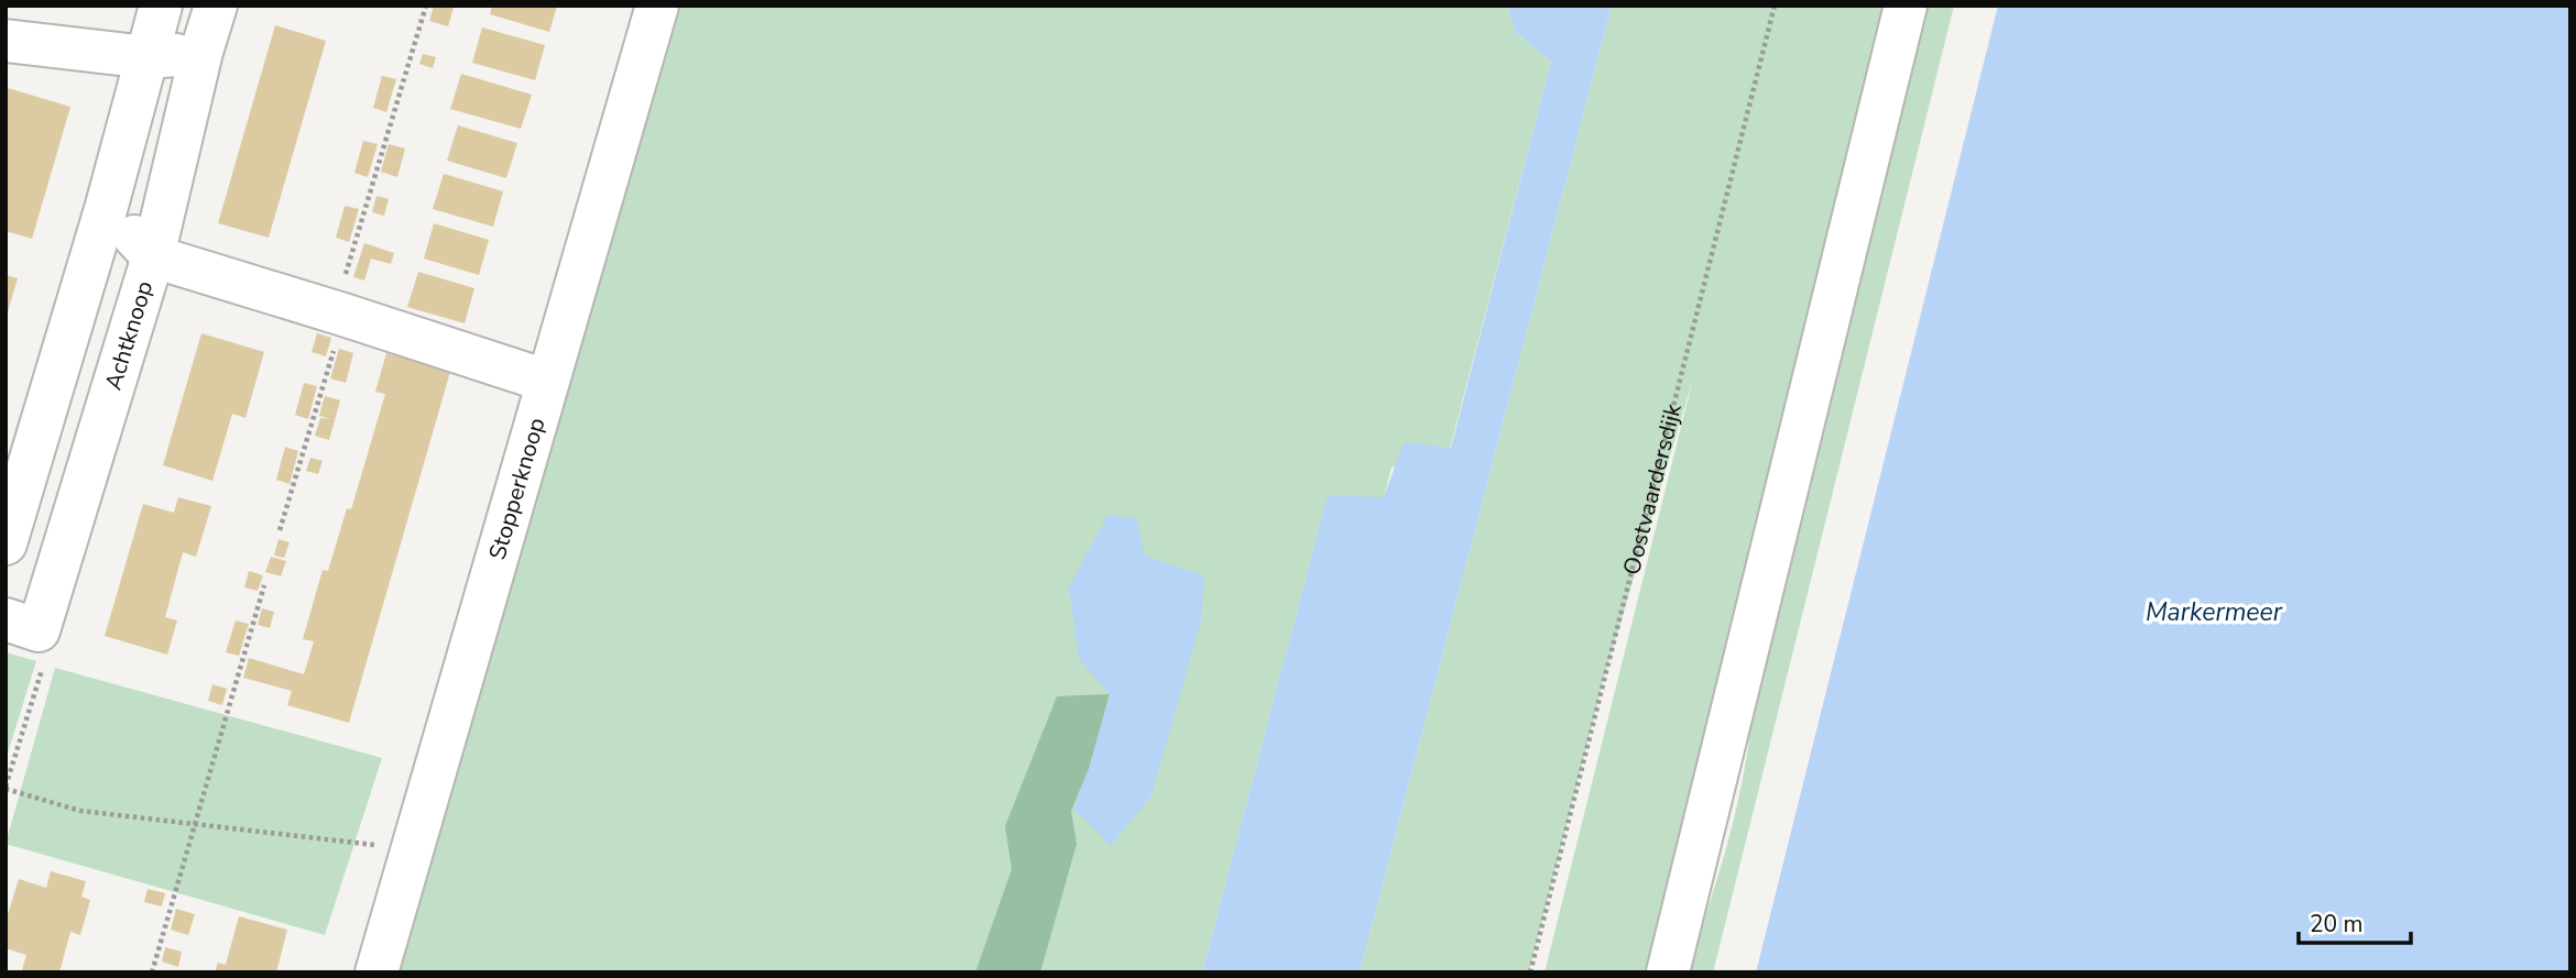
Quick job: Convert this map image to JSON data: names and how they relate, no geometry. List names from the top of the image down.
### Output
{
  "streets": {
    "street": ["Achtknoop", "Stopperknoop"],
    "path": ["Oostvaardersdijk"]
  },
  "water": ["Markermeer"],
  "scale_bar": "20 m"
}
